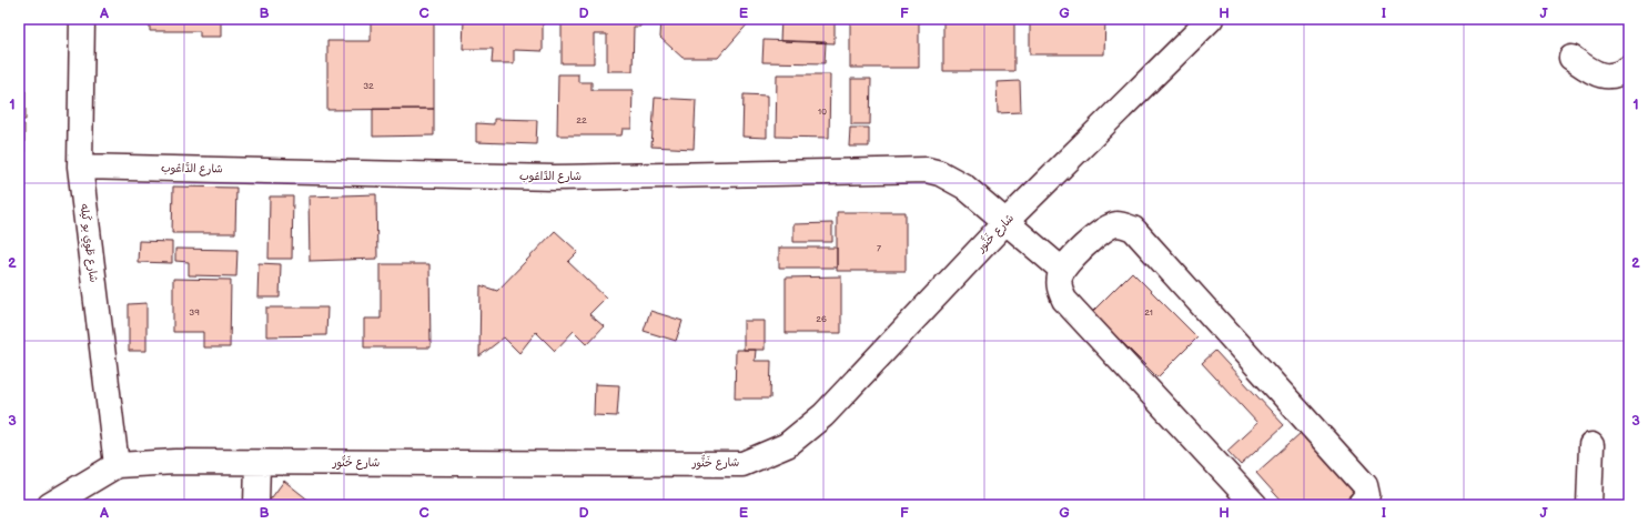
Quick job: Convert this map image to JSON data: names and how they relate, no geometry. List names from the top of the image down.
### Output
{
  "streets": {
    "street": ["شارع الدَّاعُوب", "شارع خَنُّور", "شارع طَوِي بو كَيله"]
  },
  "crossings": [
    ["شارع الدَّاعُوب", "شارع خَنُّور"],
    ["شارع الدَّاعُوب", "شارع طَوِي بو كَيله"],
    ["شارع خَنُّور", "شارع طَوِي بو كَيله"]
  ],
  "house_numbers": [
    "32",
    "10",
    "22",
    "7",
    "39",
    "21",
    "26"
  ],
  "grid": {
    "columns": [
      "A",
      "B",
      "C",
      "D",
      "E",
      "F",
      "G",
      "H",
      "I",
      "J"
    ],
    "rows": ["1", "2", "3"]
  }
}
